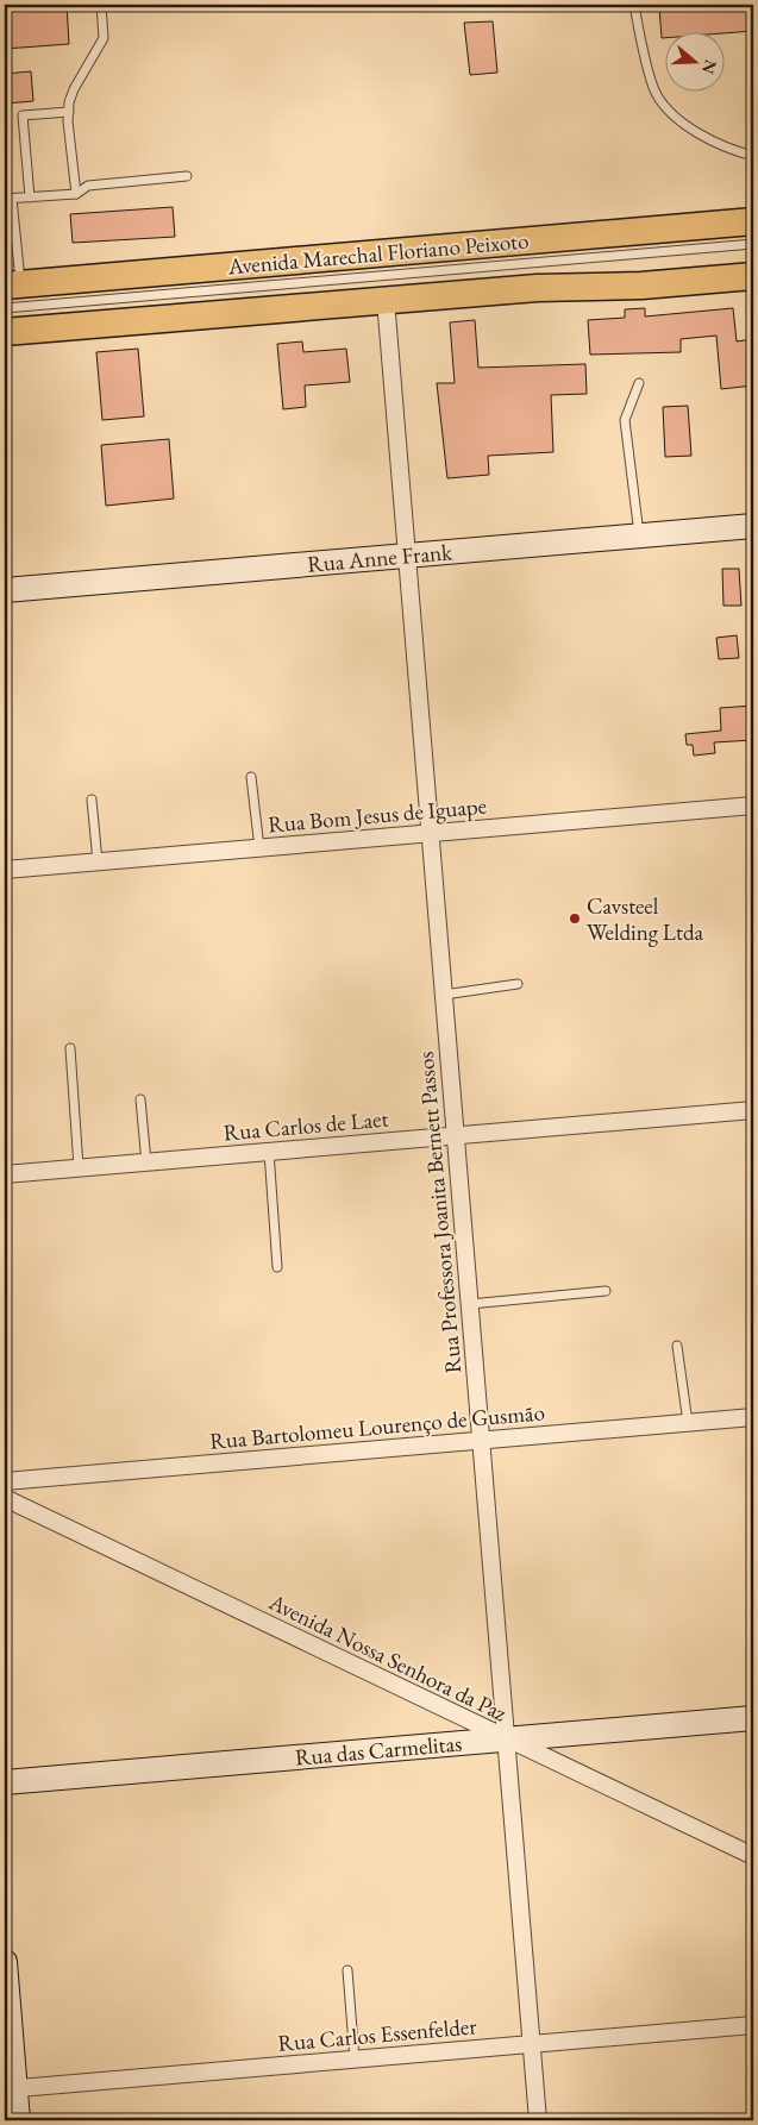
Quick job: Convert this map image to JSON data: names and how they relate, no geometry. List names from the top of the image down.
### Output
{
  "streets": {
    "main road": ["Avenida Marechal Floriano Peixoto", "Rua Anne Frank", "Rua das Carmelitas"],
    "street": [
      "Rua Bom Jesus de Iguape",
      "Rua Carlos de Laet",
      "Rua Professora Joanita Bernett Passos",
      "Rua Bartolomeu Lourenço de Gusmão",
      "Avenida Nossa Senhora da Paz",
      "Rua Carlos Essenfelder"
    ]
  },
  "crossings": [
    ["Avenida Marechal Floriano Peixoto", "Rua Professora Joanita Bernett Passos"],
    ["Rua Anne Frank", "Rua Professora Joanita Bernett Passos"],
    ["Rua Bom Jesus de Iguape", "Rua Professora Joanita Bernett Passos"],
    ["Rua Carlos de Laet", "Rua Professora Joanita Bernett Passos"],
    ["Rua Professora Joanita Bernett Passos", "Rua Bartolomeu Lourenço de Gusmão"],
    ["Rua Professora Joanita Bernett Passos", "Avenida Nossa Senhora da Paz"],
    ["Rua Professora Joanita Bernett Passos", "Rua das Carmelitas"],
    ["Rua Professora Joanita Bernett Passos", "Rua Carlos Essenfelder"],
    ["Avenida Nossa Senhora da Paz", "Rua das Carmelitas"]
  ],
  "places": ["Cavsteel Welding Ltda"],
  "north": "right"
}
